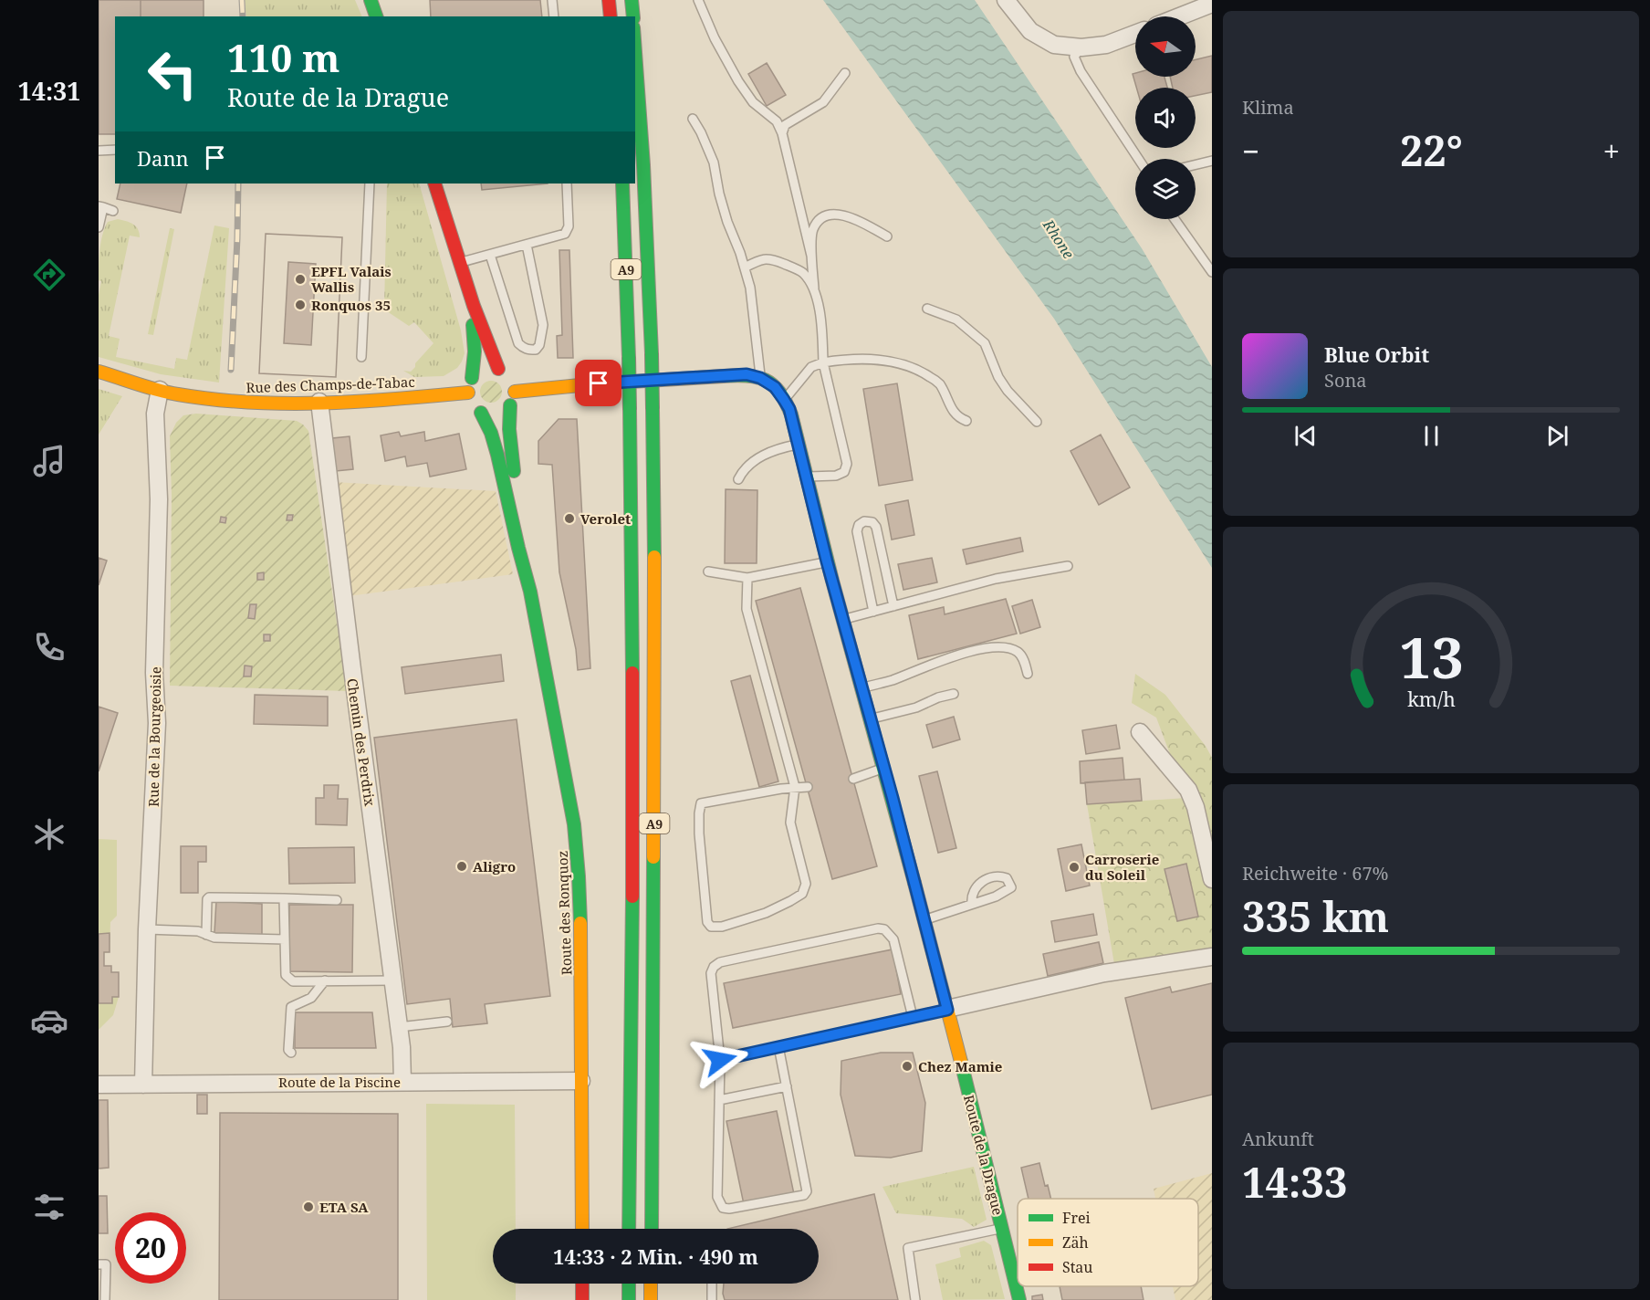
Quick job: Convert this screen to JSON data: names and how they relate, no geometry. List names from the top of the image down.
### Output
{
  "streets": {
    "main road": [
      "A9",
      "Rue des Champs-de-Tabac",
      "Route des Ronquoz",
      "Route de la Drague"
    ],
    "street": ["Rue de la Bourgeoisie", "Chemin des Perdrix", "Route de la Piscine"]
  },
  "crossings": [
    ["Rue des Champs-de-Tabac", "Rue de la Bourgeoisie"],
    ["Rue des Champs-de-Tabac", "Chemin des Perdrix"],
    ["Rue des Champs-de-Tabac", "Route des Ronquoz"],
    ["Rue de la Bourgeoisie", "Route de la Piscine"],
    ["Chemin des Perdrix", "Route de la Piscine"],
    ["Route des Ronquoz", "Route de la Piscine"]
  ],
  "water": ["Rhone"],
  "places": [
    "EPFL Valais Wallis",
    "Ronquos 35",
    "Verolet",
    "Aligro",
    "Carroserie du Soleil",
    "Chez Mamie",
    "ETA SA"
  ],
  "legend": ["Frei", "Zäh", "Stau"],
  "north": "left",
  "page": {
    "tabs": "14:31",
    "tile": [
      "Klima",
      ["Reichweite · 67%", "335 km"],
      ["Ankunft", "14:33"]
    ],
    "turn": ["110 m", "Route de la Drague"],
    "heat": ["−", "22°", "+"],
    "then": "Dann",
    "song": ["Blue Orbit", "Sona"],
    "limit": "20",
    "trip": "14:33 · 2 Min. · 490 m",
    "gauge": ["13", "km/h"]
  }
}
